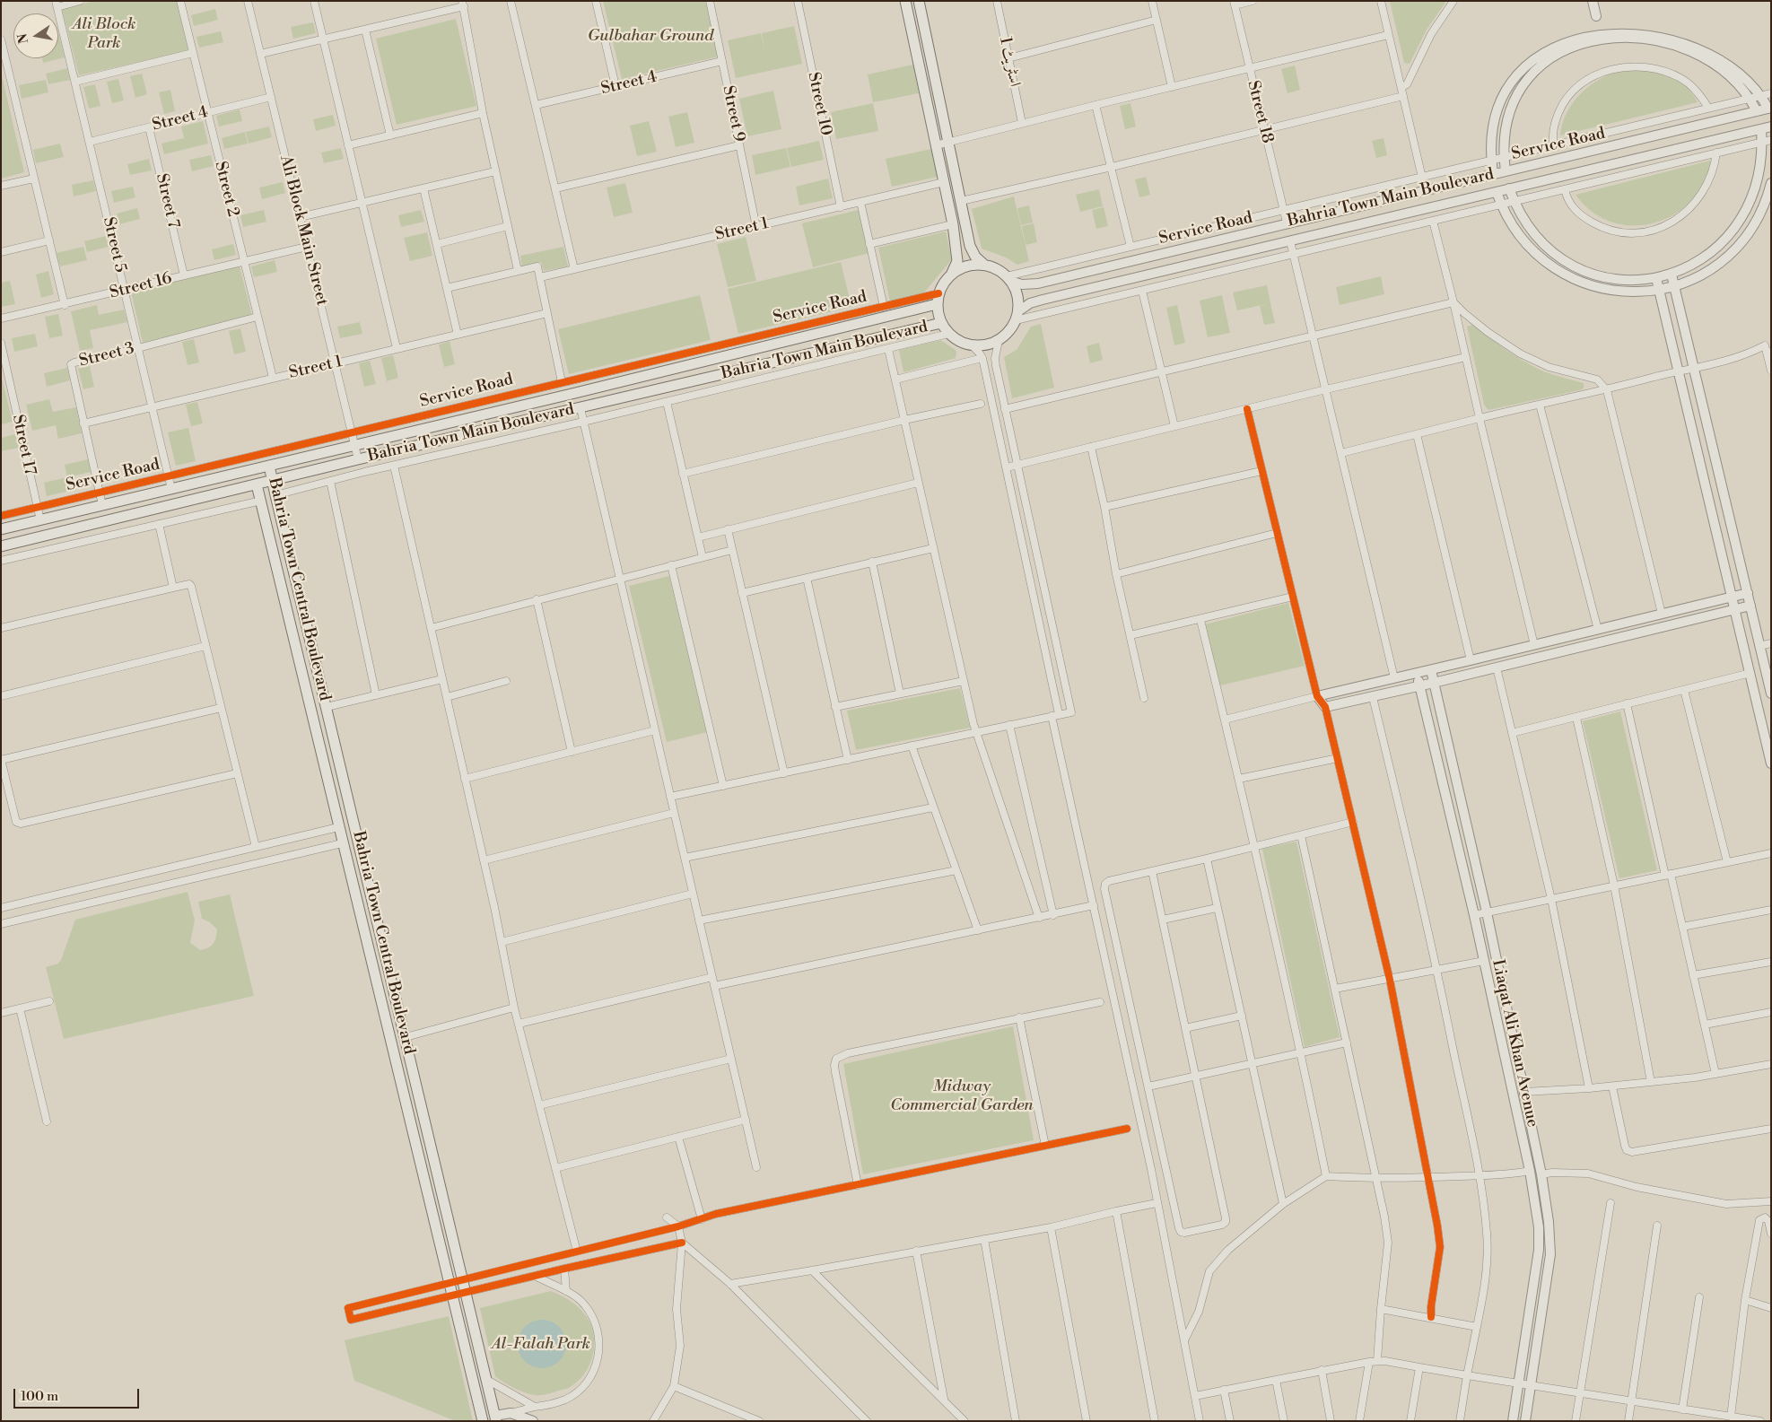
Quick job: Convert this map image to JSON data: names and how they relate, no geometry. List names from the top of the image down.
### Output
{
  "streets": {
    "main road": ["Bahria Town Main Boulevard", "Bahria Town Central Boulevard"],
    "street": [
      "اسٹریٹ 1",
      "Street 4",
      "Street 10",
      "Street 18",
      "Street 9",
      "Service Road",
      "Street 2",
      "Street 7",
      "Street 1",
      "Ali Block Main Street",
      "Street 5",
      "Street 16",
      "Street 3",
      "Street 17",
      "Liaqat Ali Khan Avenue"
    ]
  },
  "crossings": [
    ["Street 4", "Street 9"],
    ["Street 4", "Street 2"],
    ["Street 4", "Street 7"],
    ["Street 4", "Ali Block Main Street"],
    ["Street 4", "Street 5"],
    ["Street 10", "Street 1"],
    ["Street 18", "Service Road"],
    ["Street 18", "Bahria Town Main Boulevard"],
    ["Street 9", "Street 1"],
    ["Service Road", "Bahria Town Main Boulevard"],
    ["Service Road", "Ali Block Main Street"],
    ["Service Road", "Street 5"],
    ["Service Road", "Street 3"],
    ["Service Road", "Street 17"],
    ["Street 2", "Street 1"],
    ["Street 2", "Street 16"],
    ["Street 2", "Street 3"],
    ["Bahria Town Main Boulevard", "Ali Block Main Street"],
    ["Bahria Town Main Boulevard", "Street 5"],
    ["Bahria Town Main Boulevard", "Street 3"],
    ["Bahria Town Main Boulevard", "Street 17"],
    ["Bahria Town Main Boulevard", "Bahria Town Central Boulevard"],
    ["Street 7", "Street 16"],
    ["Street 1", "Ali Block Main Street"],
    ["Street 1", "Street 5"],
    ["Street 1", "Street 3"],
    ["Ali Block Main Street", "Street 16"],
    ["Street 5", "Street 16"],
    ["Street 5", "Street 3"]
  ],
  "parks": [
    "Ali Block Park",
    "Gulbahar Ground",
    "Midway Commercial Garden",
    "Al-Falah Park"
  ],
  "scale_bar": "100 m",
  "north": "left"
}
